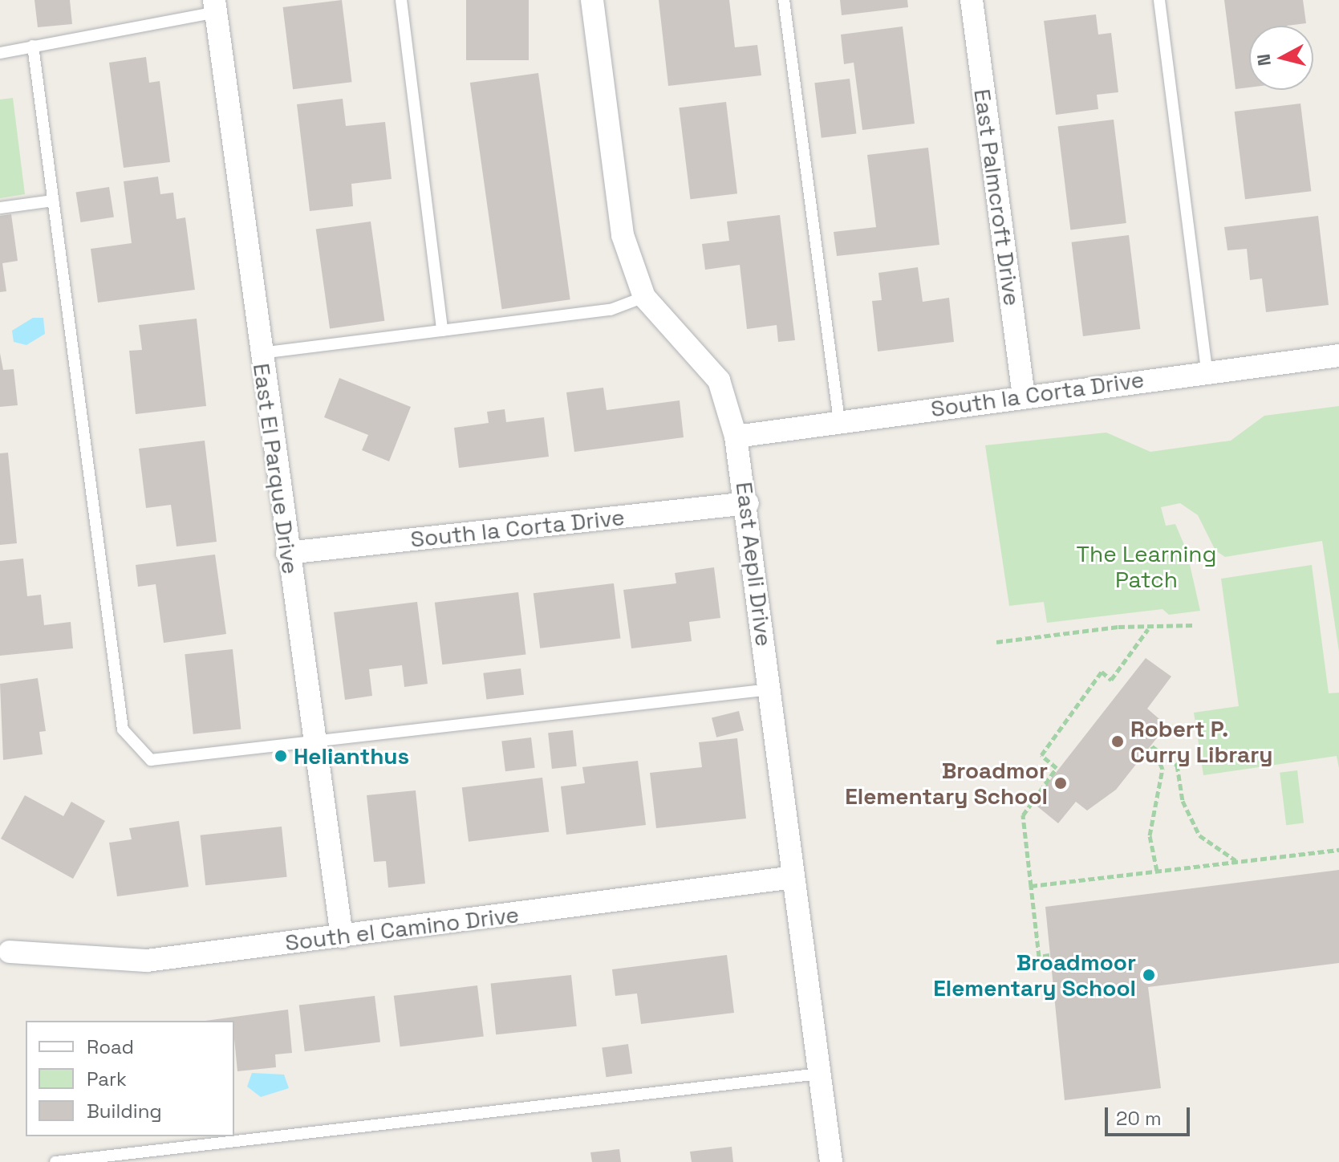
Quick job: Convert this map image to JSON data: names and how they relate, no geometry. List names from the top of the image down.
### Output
{
  "streets": {
    "street": [
      "East Palmcroft Drive",
      "South la Corta Drive",
      "East El Parque Drive",
      "East Aepli Drive",
      "South el Camino Drive"
    ]
  },
  "crossings": [
    ["East Palmcroft Drive", "South la Corta Drive"],
    ["South la Corta Drive", "East El Parque Drive"],
    ["South la Corta Drive", "East Aepli Drive"],
    ["East El Parque Drive", "South el Camino Drive"],
    ["East Aepli Drive", "South el Camino Drive"]
  ],
  "parks": ["The Learning Patch"],
  "places": [
    "Robert P. Curry Library",
    "Helianthus",
    "Broadmor Elementary School",
    "Broadmoor Elementary School"
  ],
  "legend": ["Road", "Park", "Building"],
  "scale_bar": "20 m",
  "north": "left"
}
